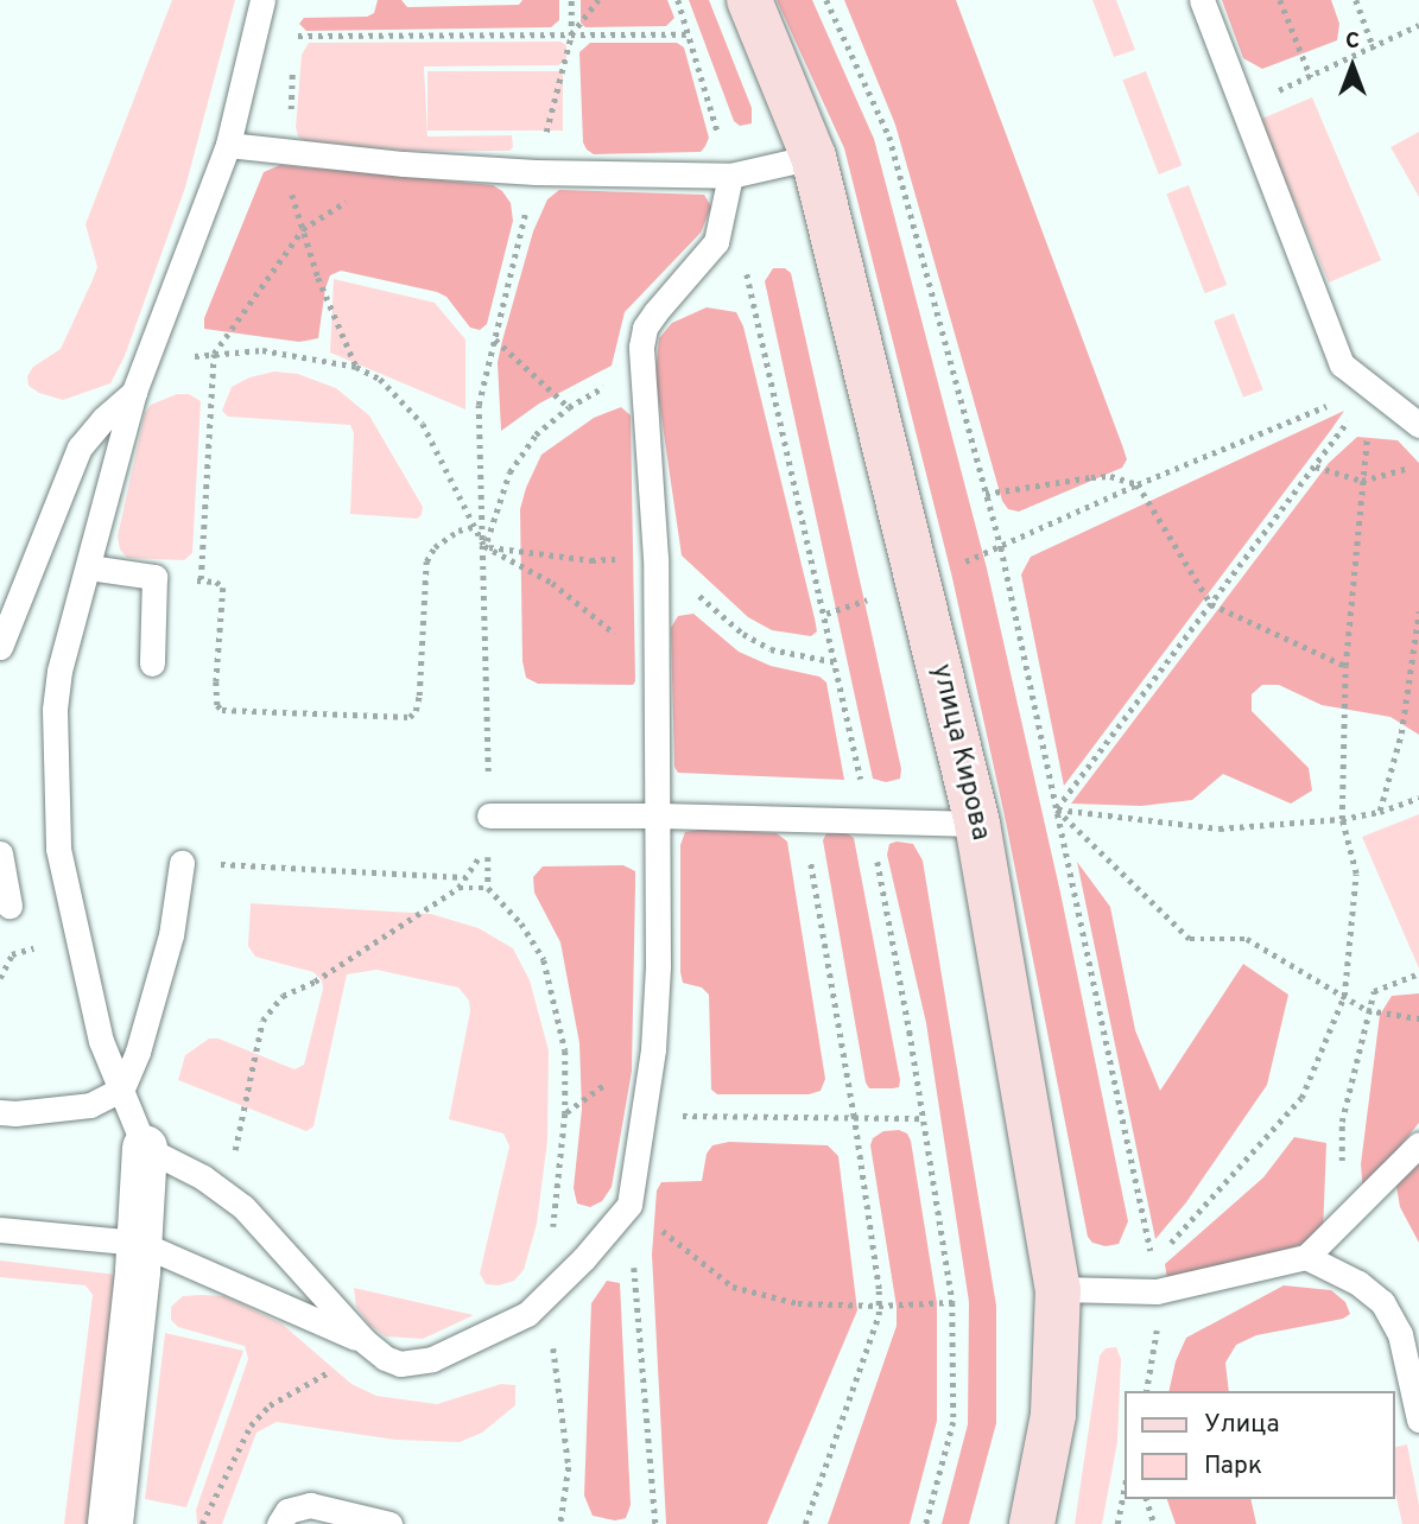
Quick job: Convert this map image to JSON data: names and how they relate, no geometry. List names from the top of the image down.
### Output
{
  "streets": {
    "main road": ["улица Кирова"]
  },
  "legend": ["Улица", "Парк"],
  "north": "top"
}
